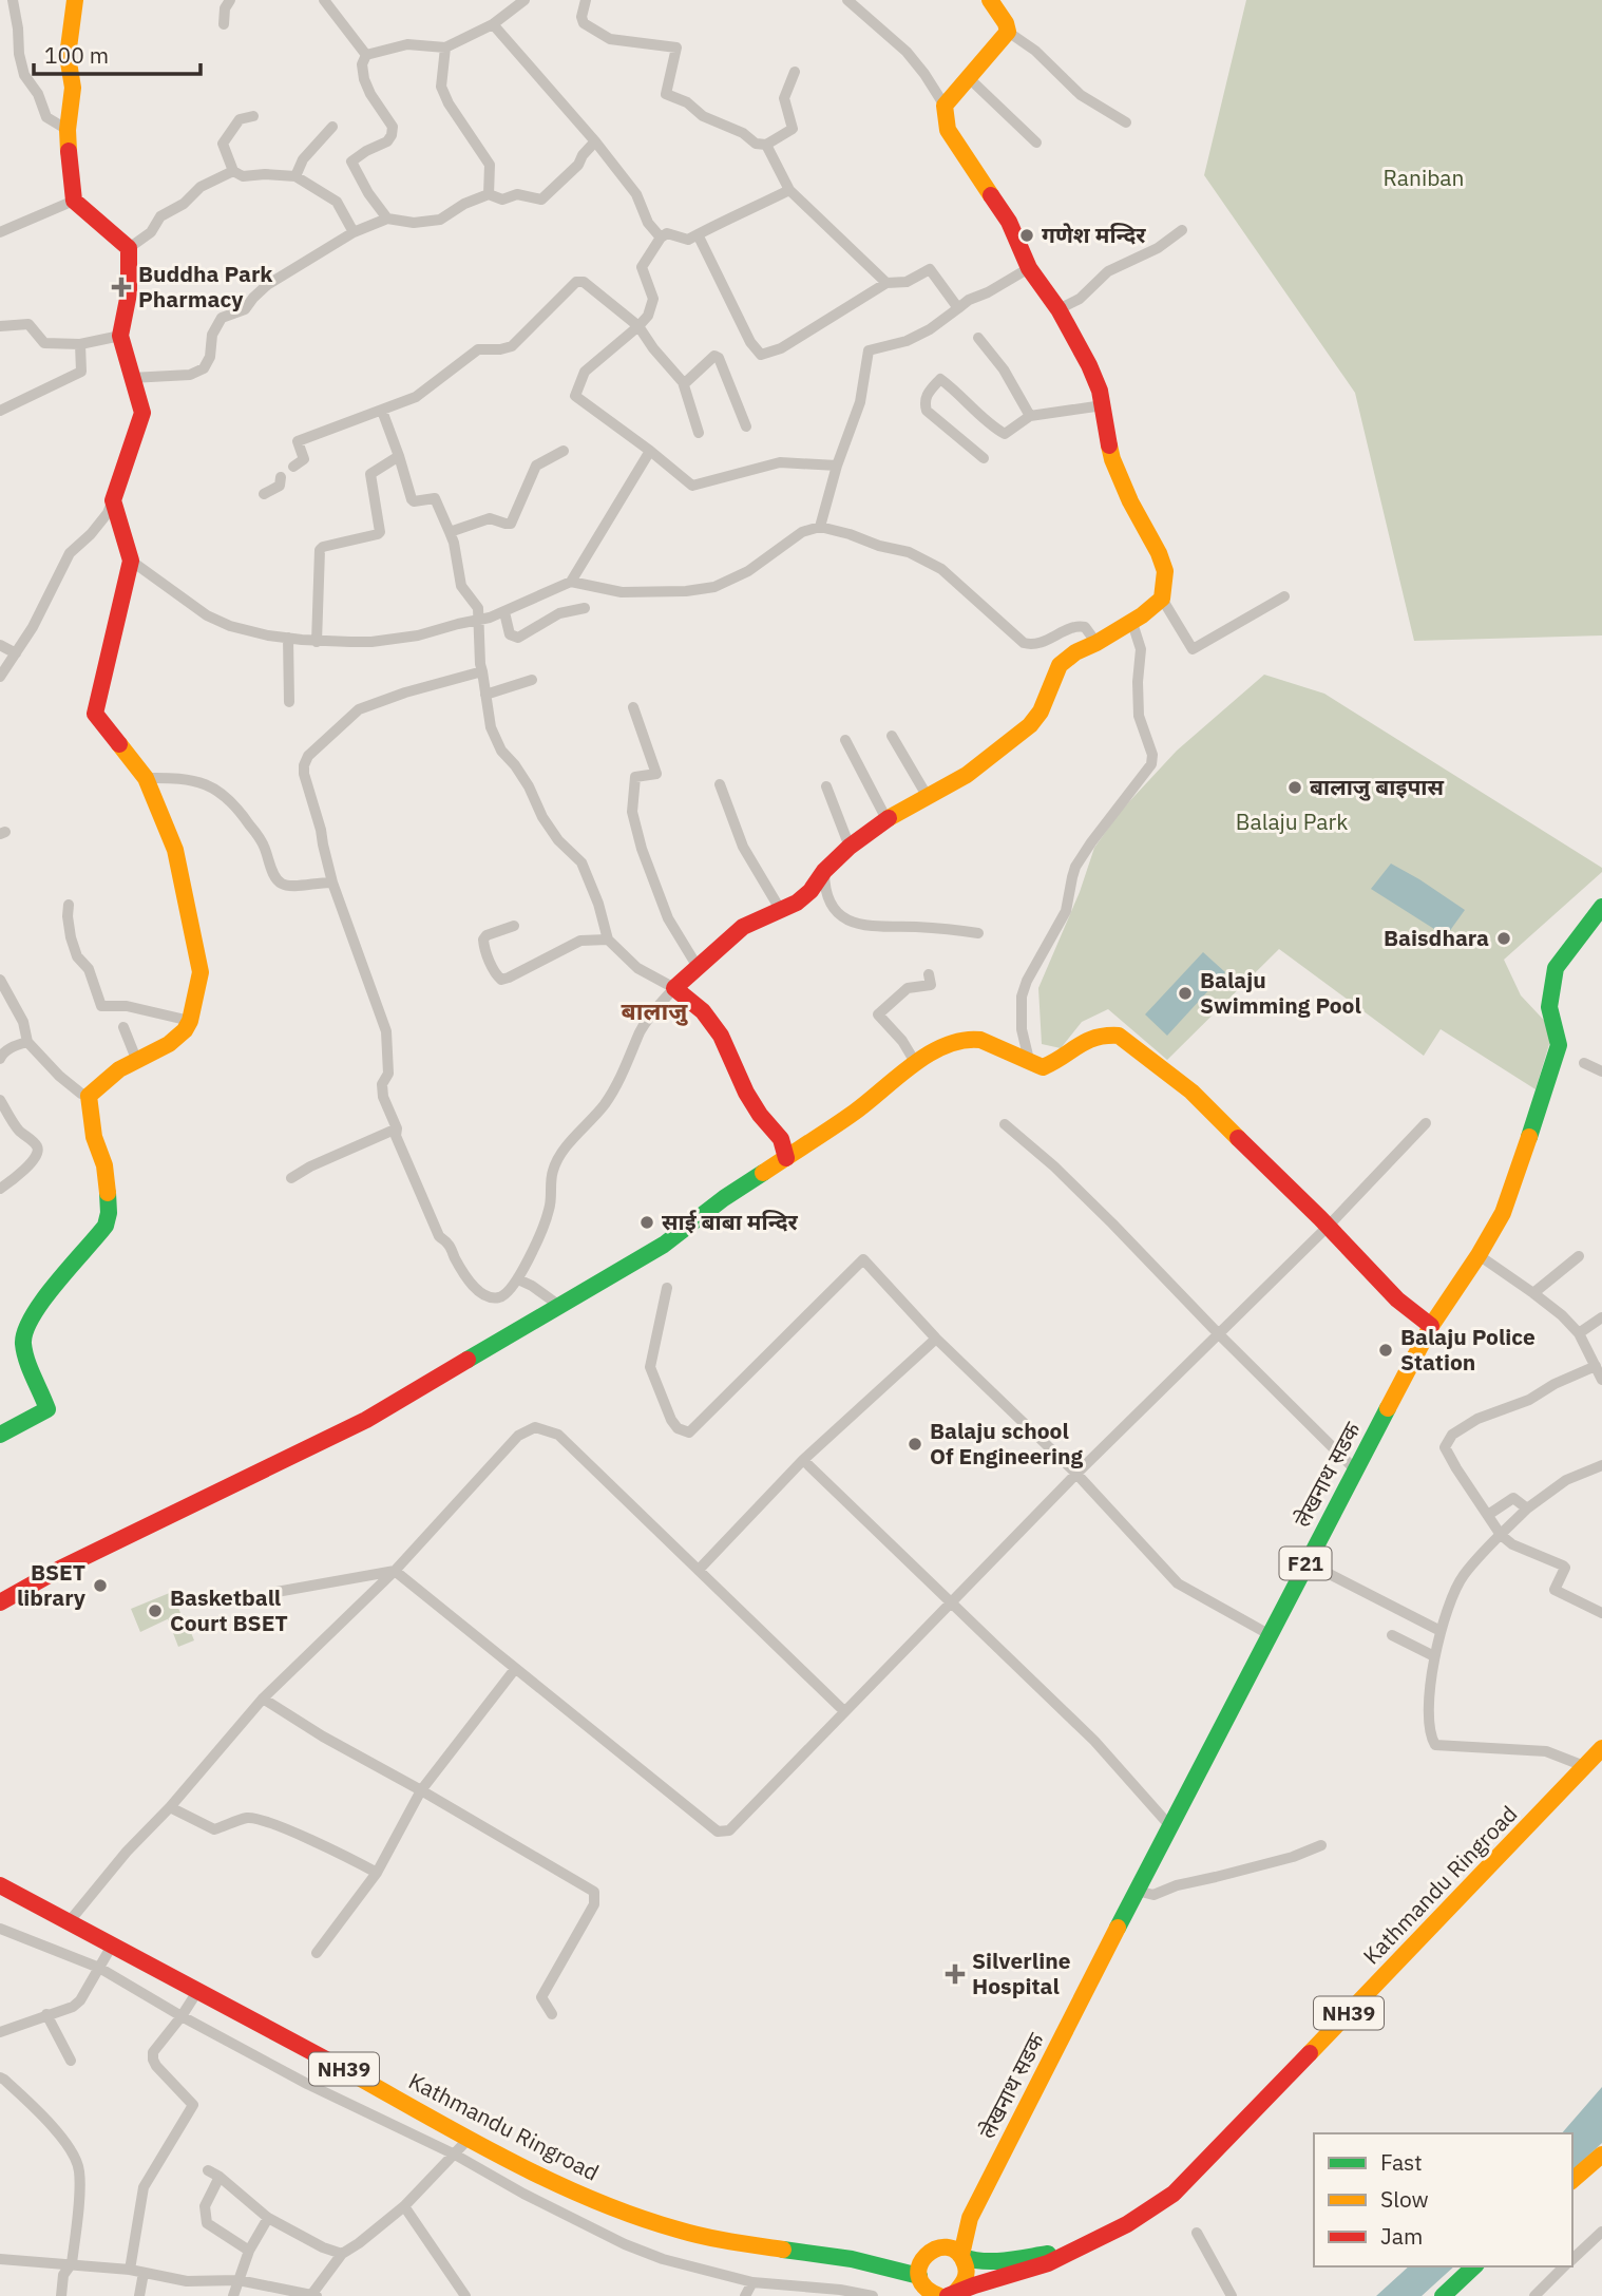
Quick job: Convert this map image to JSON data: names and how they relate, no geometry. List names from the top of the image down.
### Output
{
  "streets": {
    "main road": [
      "लेखनाथ सडक",
      "F21",
      "Kathmandu Ringroad",
      "NH39"
    ]
  },
  "crossings": [
    ["लेखनाथ सडक", "Kathmandu Ringroad"]
  ],
  "districts": ["बालाजु"],
  "parks": ["Raniban", "Balaju Park"],
  "places": {
    "other": [
      "गणेश मन्दिर",
      "बालाजु बाइपास",
      "Baisdhara",
      "Balaju Swimming Pool",
      "साई बाबा मन्दिर",
      "Balaju Police Station",
      "Balaju school Of Engineering",
      "BSET library",
      "Basketball Court BSET"
    ],
    "health": ["Buddha Park Pharmacy", "Silverline Hospital"]
  },
  "legend": ["Fast", "Slow", "Jam"],
  "scale_bar": "100 m"
}
